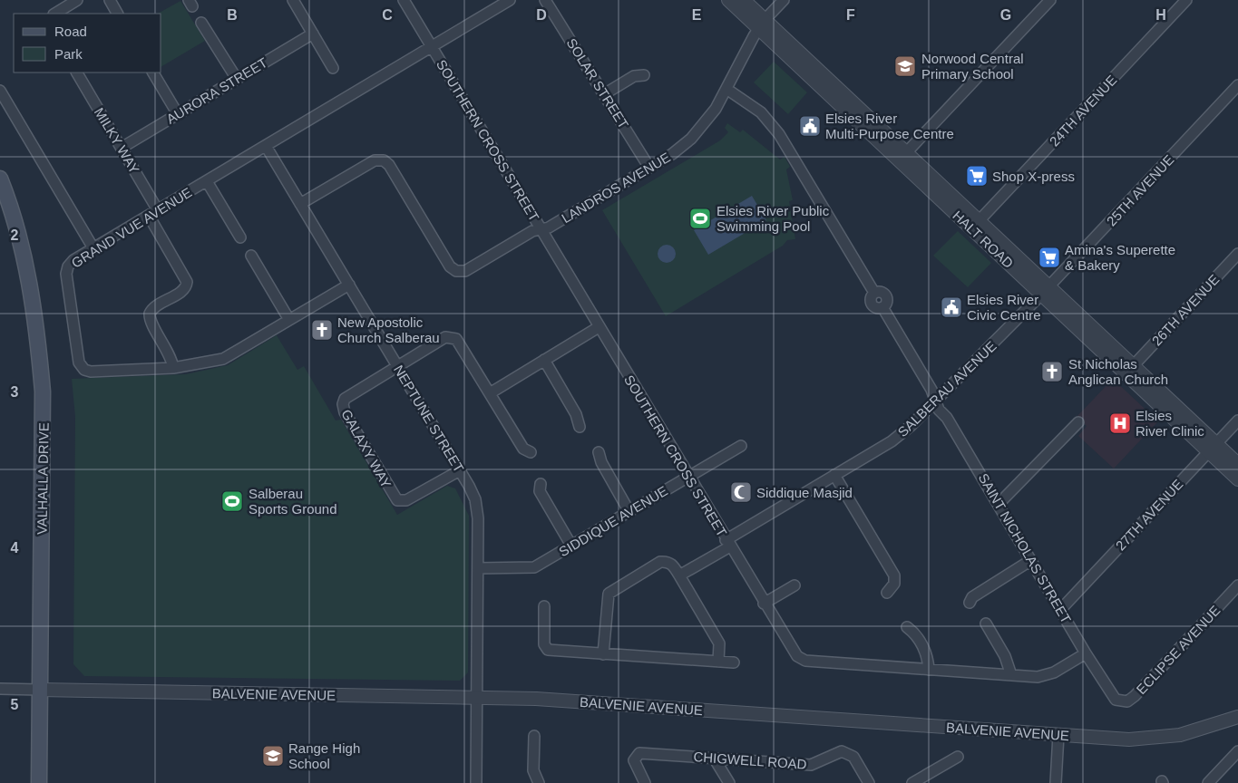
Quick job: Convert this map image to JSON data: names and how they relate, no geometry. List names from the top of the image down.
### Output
{
  "streets": {
    "main road": ["VALHALLA DRIVE"],
    "street": [
      "SOLAR STREET",
      "AURORA STREET",
      "24TH AVENUE",
      "MILKY WAY",
      "SOUTHERN CROSS STREET",
      "LANDROS AVENUE",
      "25TH AVENUE",
      "GRAND VUE AVENUE",
      "HALT ROAD",
      "26TH AVENUE",
      "SALBERAU AVENUE",
      "NEPTUNE STREET",
      "GALAXY WAY",
      "27TH AVENUE",
      "SIDDIQUE AVENUE",
      "SAINT NICHOLAS STREET",
      "ECLIPSE AVENUE",
      "BALVENIE AVENUE",
      "CHIGWELL ROAD"
    ]
  },
  "crossings": [
    ["SOLAR STREET", "LANDROS AVENUE"],
    ["AURORA STREET", "MILKY WAY"],
    ["24TH AVENUE", "HALT ROAD"],
    ["MILKY WAY", "GRAND VUE AVENUE"],
    ["SOUTHERN CROSS STREET", "LANDROS AVENUE"],
    ["SOUTHERN CROSS STREET", "GRAND VUE AVENUE"],
    ["SOUTHERN CROSS STREET", "SALBERAU AVENUE"],
    ["SOUTHERN CROSS STREET", "SIDDIQUE AVENUE"],
    ["SOUTHERN CROSS STREET", "SAINT NICHOLAS STREET"],
    ["LANDROS AVENUE", "HALT ROAD"],
    ["LANDROS AVENUE", "NEPTUNE STREET"],
    ["LANDROS AVENUE", "SAINT NICHOLAS STREET"],
    ["25TH AVENUE", "HALT ROAD"],
    ["25TH AVENUE", "SALBERAU AVENUE"],
    ["GRAND VUE AVENUE", "NEPTUNE STREET"],
    ["HALT ROAD", "26TH AVENUE"],
    ["HALT ROAD", "SALBERAU AVENUE"],
    ["HALT ROAD", "27TH AVENUE"],
    ["SALBERAU AVENUE", "SAINT NICHOLAS STREET"],
    ["NEPTUNE STREET", "GALAXY WAY"],
    ["NEPTUNE STREET", "SIDDIQUE AVENUE"],
    ["NEPTUNE STREET", "BALVENIE AVENUE"],
    ["VALHALLA DRIVE", "BALVENIE AVENUE"],
    ["27TH AVENUE", "SAINT NICHOLAS STREET"],
    ["SAINT NICHOLAS STREET", "ECLIPSE AVENUE"]
  ],
  "places": {
    "school or university": ["Norwood Central Primary School", "Range High School"],
    "public building": ["Elsies River Multi-Purpose Centre", "Elsies River Civic Centre"],
    "supermarket": ["Shop X-press", "Amina's Superette & Bakery"],
    "sports": ["Elsies River Public Swimming Pool", "Salberau Sports Ground"],
    "church": ["New Apostolic Church Salberau", "St Nicholas Anglican Church"],
    "hospital": ["Elsies River Clinic"],
    "mosque": ["Siddique Masjid"]
  },
  "legend": ["Road", "Park"],
  "grid": {
    "columns": [
      "B",
      "C",
      "D",
      "E",
      "F",
      "G",
      "H"
    ],
    "rows": [
      "2",
      "3",
      "4",
      "5"
    ]
  }
}
